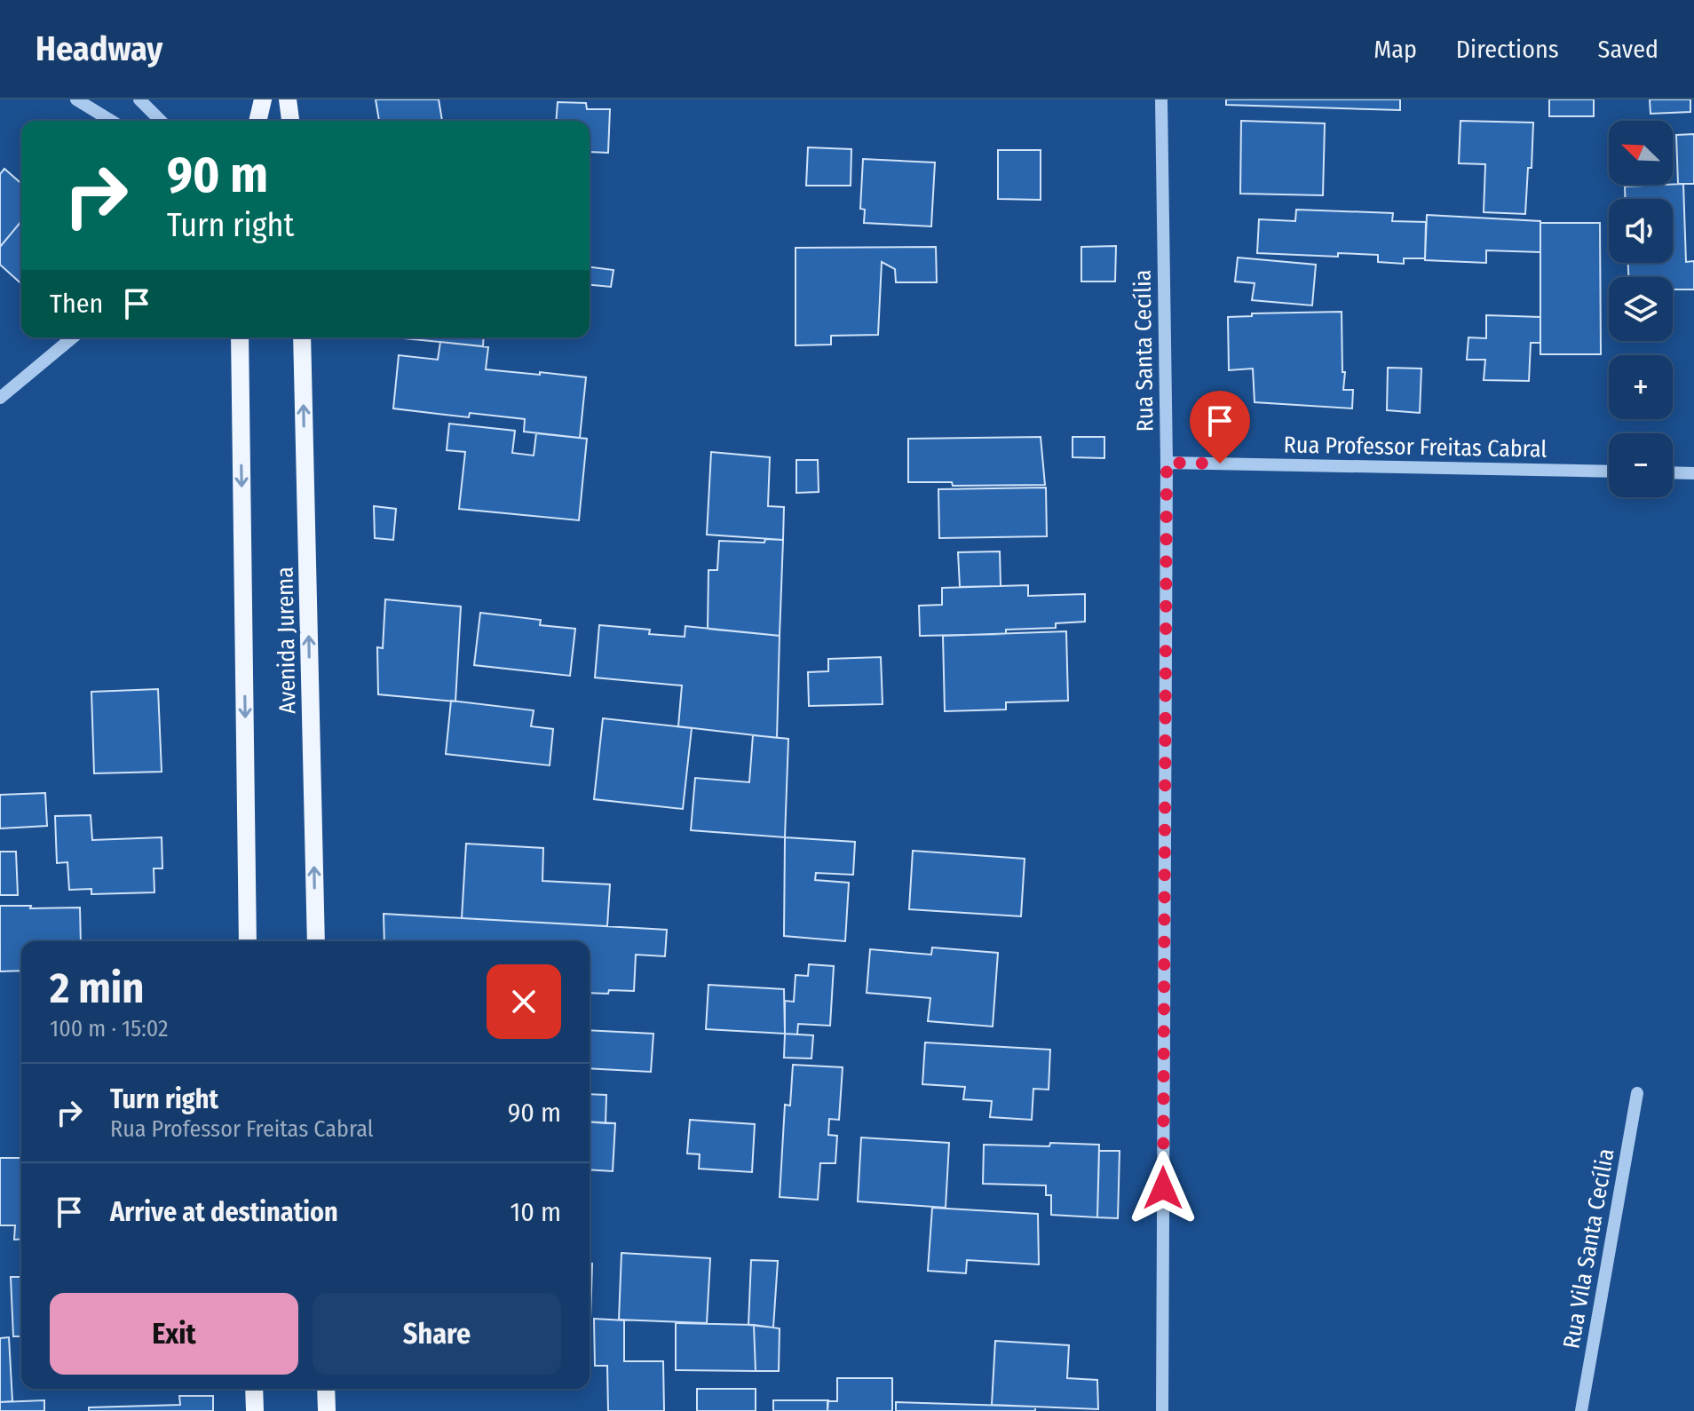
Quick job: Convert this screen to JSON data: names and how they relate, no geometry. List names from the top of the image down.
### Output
{
  "streets": {
    "main road": ["Avenida Jurema"],
    "street": ["Rua Santa Cecília", "Rua Professor Freitas Cabral", "Rua Vila Santa Cecília"]
  },
  "crossings": [
    ["Rua Santa Cecília", "Rua Professor Freitas Cabral"]
  ],
  "north": "top left",
  "page": {
    "header": "Headway",
    "nav": ["Map", "Directions", "Saved"],
    "map_buttons": ["+", "−"],
    "turn": ["90 m", "Turn right"],
    "then": "Then",
    "heading": ["2 min", "100 m · 15:02"],
    "list": [
      {
        "name": "Turn right",
        "note": "Rua Professor Freitas Cabral",
        "value": "90 m"
      },
      {
        "name": "Arrive at destination",
        "value": "10 m"
      }
    ],
    "buttons": ["Exit", "Share"]
  }
}
